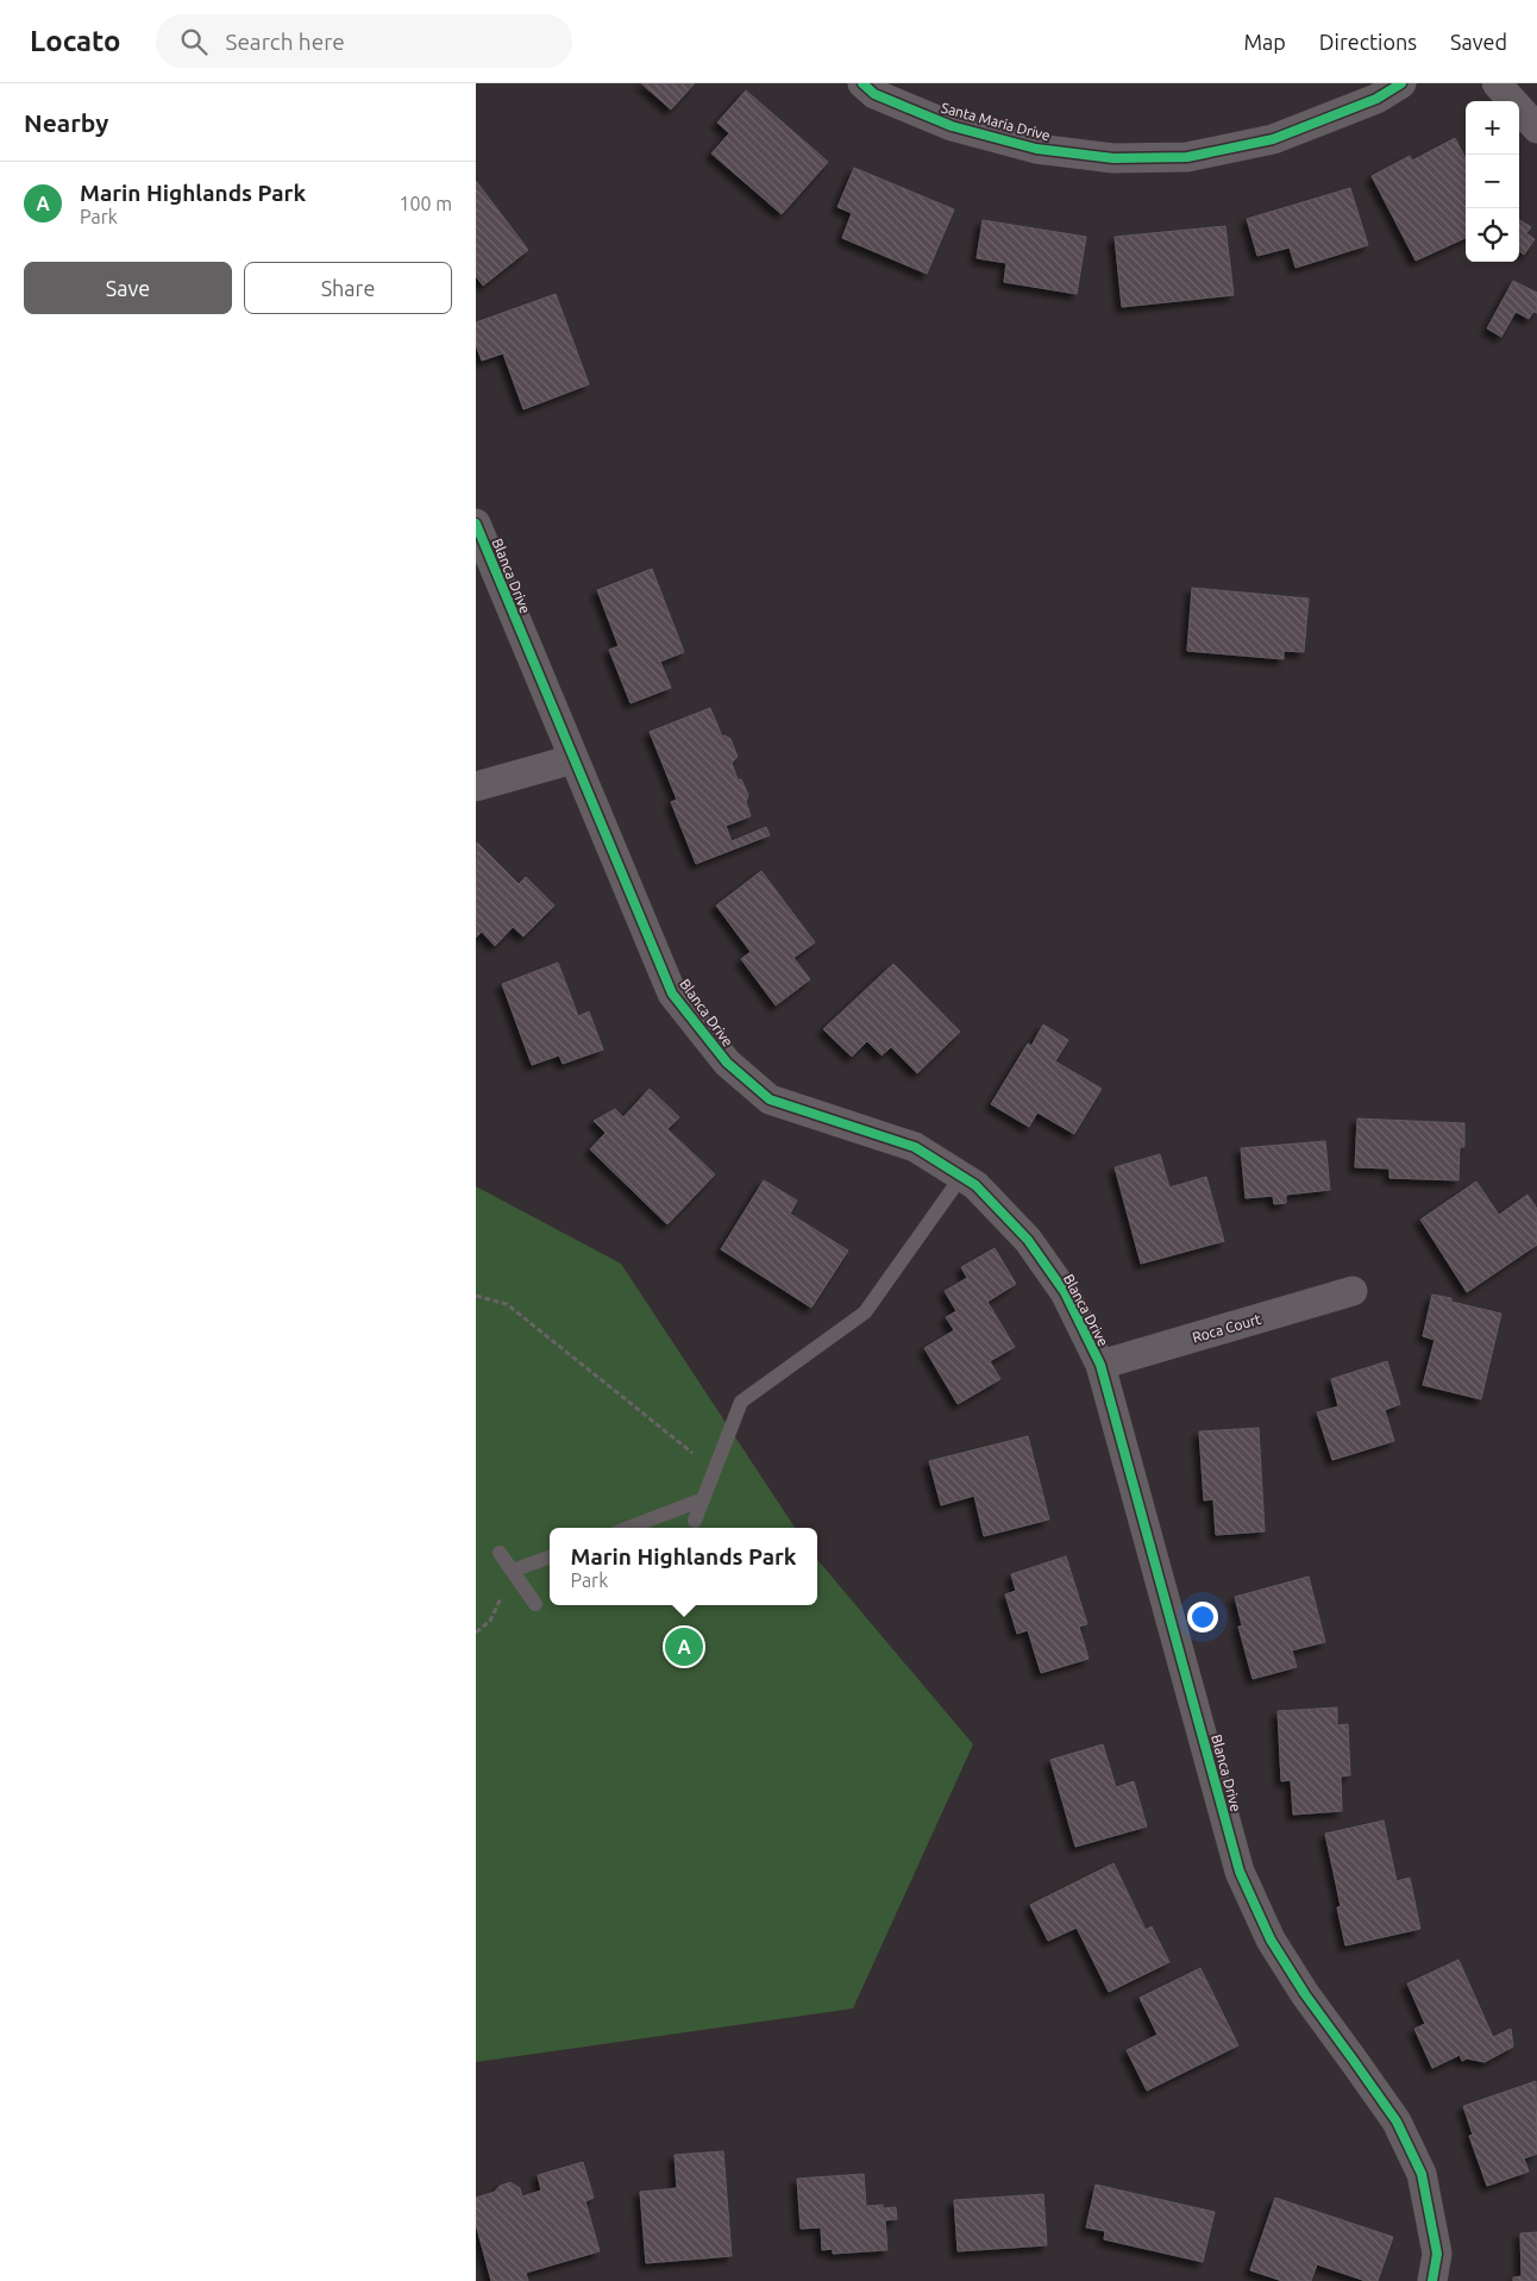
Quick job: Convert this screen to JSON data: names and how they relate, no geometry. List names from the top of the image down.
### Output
{
  "streets": {
    "street": ["Santa Maria Drive", "Blanca Drive", "Roca Court"]
  },
  "crossings": [
    ["Blanca Drive", "Roca Court"]
  ],
  "page": {
    "header": "Locato",
    "search": "Search here",
    "nav": ["Map", "Directions", "Saved"],
    "heading": "Nearby",
    "map_buttons": ["+", "−"],
    "list": [
      {
        "mark": "A",
        "name": "Marin Highlands Park",
        "note": "Park",
        "value": "100 m"
      }
    ],
    "buttons": ["Save", "Share"],
    "popup": ["Marin Highlands Park", "Park"],
    "pins": "A"
  }
}
